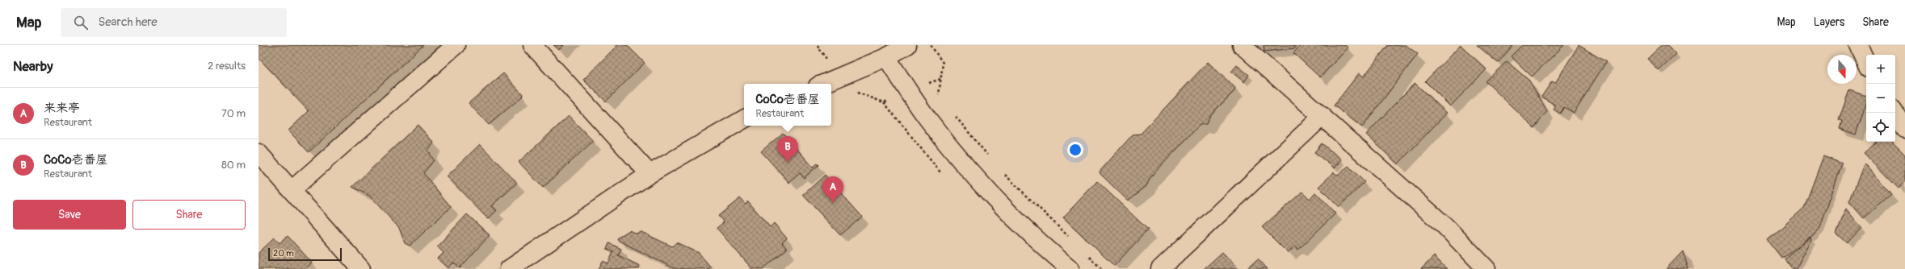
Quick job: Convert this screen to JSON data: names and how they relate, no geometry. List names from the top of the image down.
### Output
{
  "scale_bar": "20 m",
  "north": "bottom",
  "page": {
    "header": "Map",
    "search": "Search here",
    "nav": ["Map", "Layers", "Share"],
    "heading": ["Nearby", "2 results"],
    "map_buttons": ["+", "−"],
    "popup": ["CoCo壱番屋", "Restaurant"],
    "list": [
      {
        "mark": "A",
        "name": "来来亭",
        "note": "Restaurant",
        "value": "70 m"
      },
      {
        "mark": "B",
        "name": "CoCo壱番屋",
        "note": "Restaurant",
        "value": "80 m"
      }
    ],
    "pins": ["B", "A"],
    "buttons": ["Save", "Share"],
    "scale": "20 m"
  }
}
